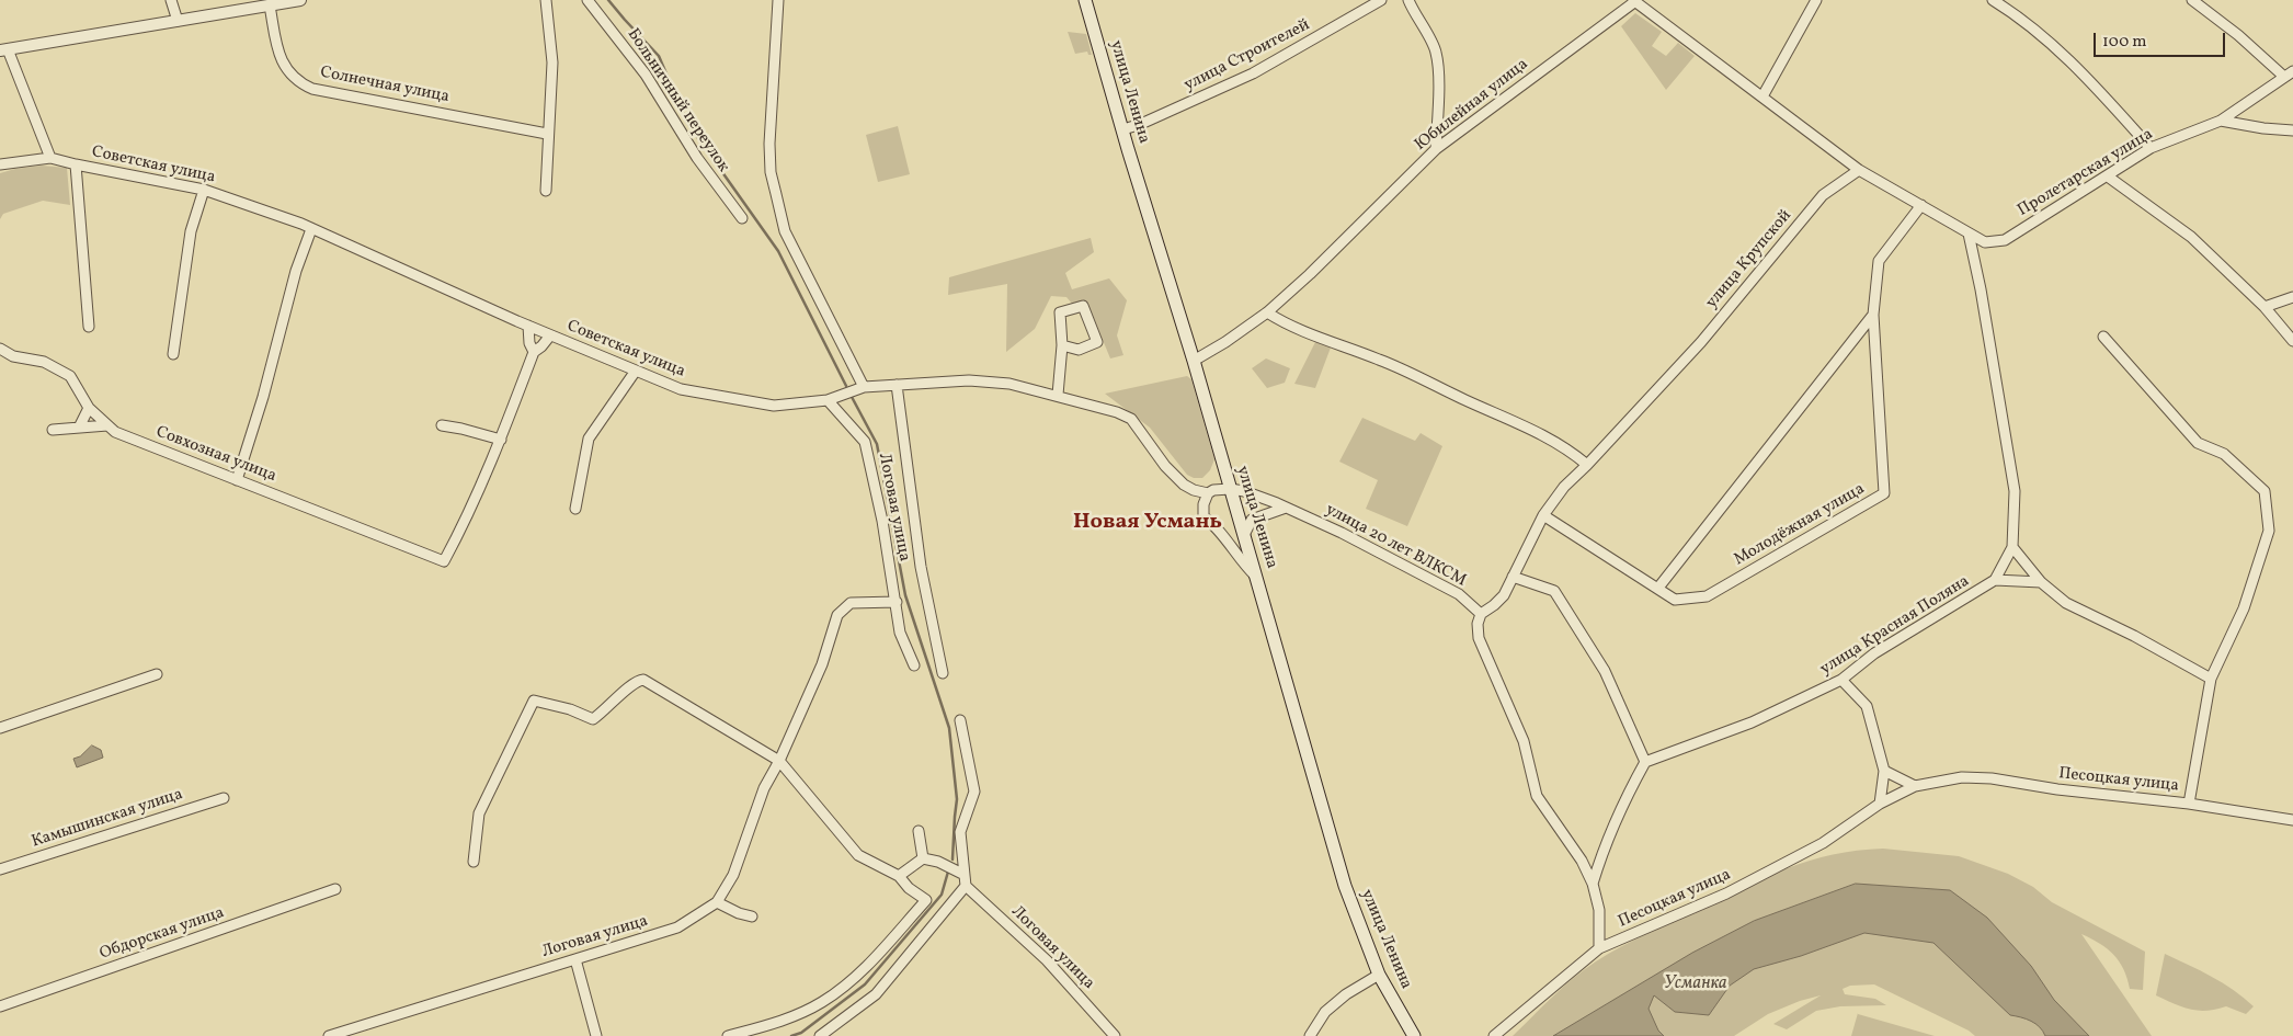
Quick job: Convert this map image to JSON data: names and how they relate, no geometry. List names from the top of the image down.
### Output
{
  "streets": {
    "main road": ["улица Ленина"],
    "street": [
      "улица Строителей",
      "Солнечная улица",
      "Больничный переулок",
      "Юбилейная улица",
      "Советская улица",
      "Пролетарская улица",
      "улица Крупской",
      "Совхозная улица",
      "Логовая улица",
      "Молодёжная улица",
      "улица 20 лет ВЛКСМ",
      "улица Красная Поляна",
      "Песоцкая улица",
      "Камышинская улица",
      "Обдорская улица"
    ]
  },
  "crossings": [
    ["улица Строителей", "улица Ленина"],
    ["улица Ленина", "улица 20 лет ВЛКСМ"],
    ["Советская улица", "Логовая улица"],
    ["Пролетарская улица", "улица Крупской"],
    ["Пролетарская улица", "Молодёжная улица"],
    ["улица Крупской", "Молодёжная улица"],
    ["улица Крупской", "улица 20 лет ВЛКСМ"]
  ],
  "districts": ["Новая Усмань"],
  "water": ["Усманка"],
  "scale_bar": "100 m"
}
